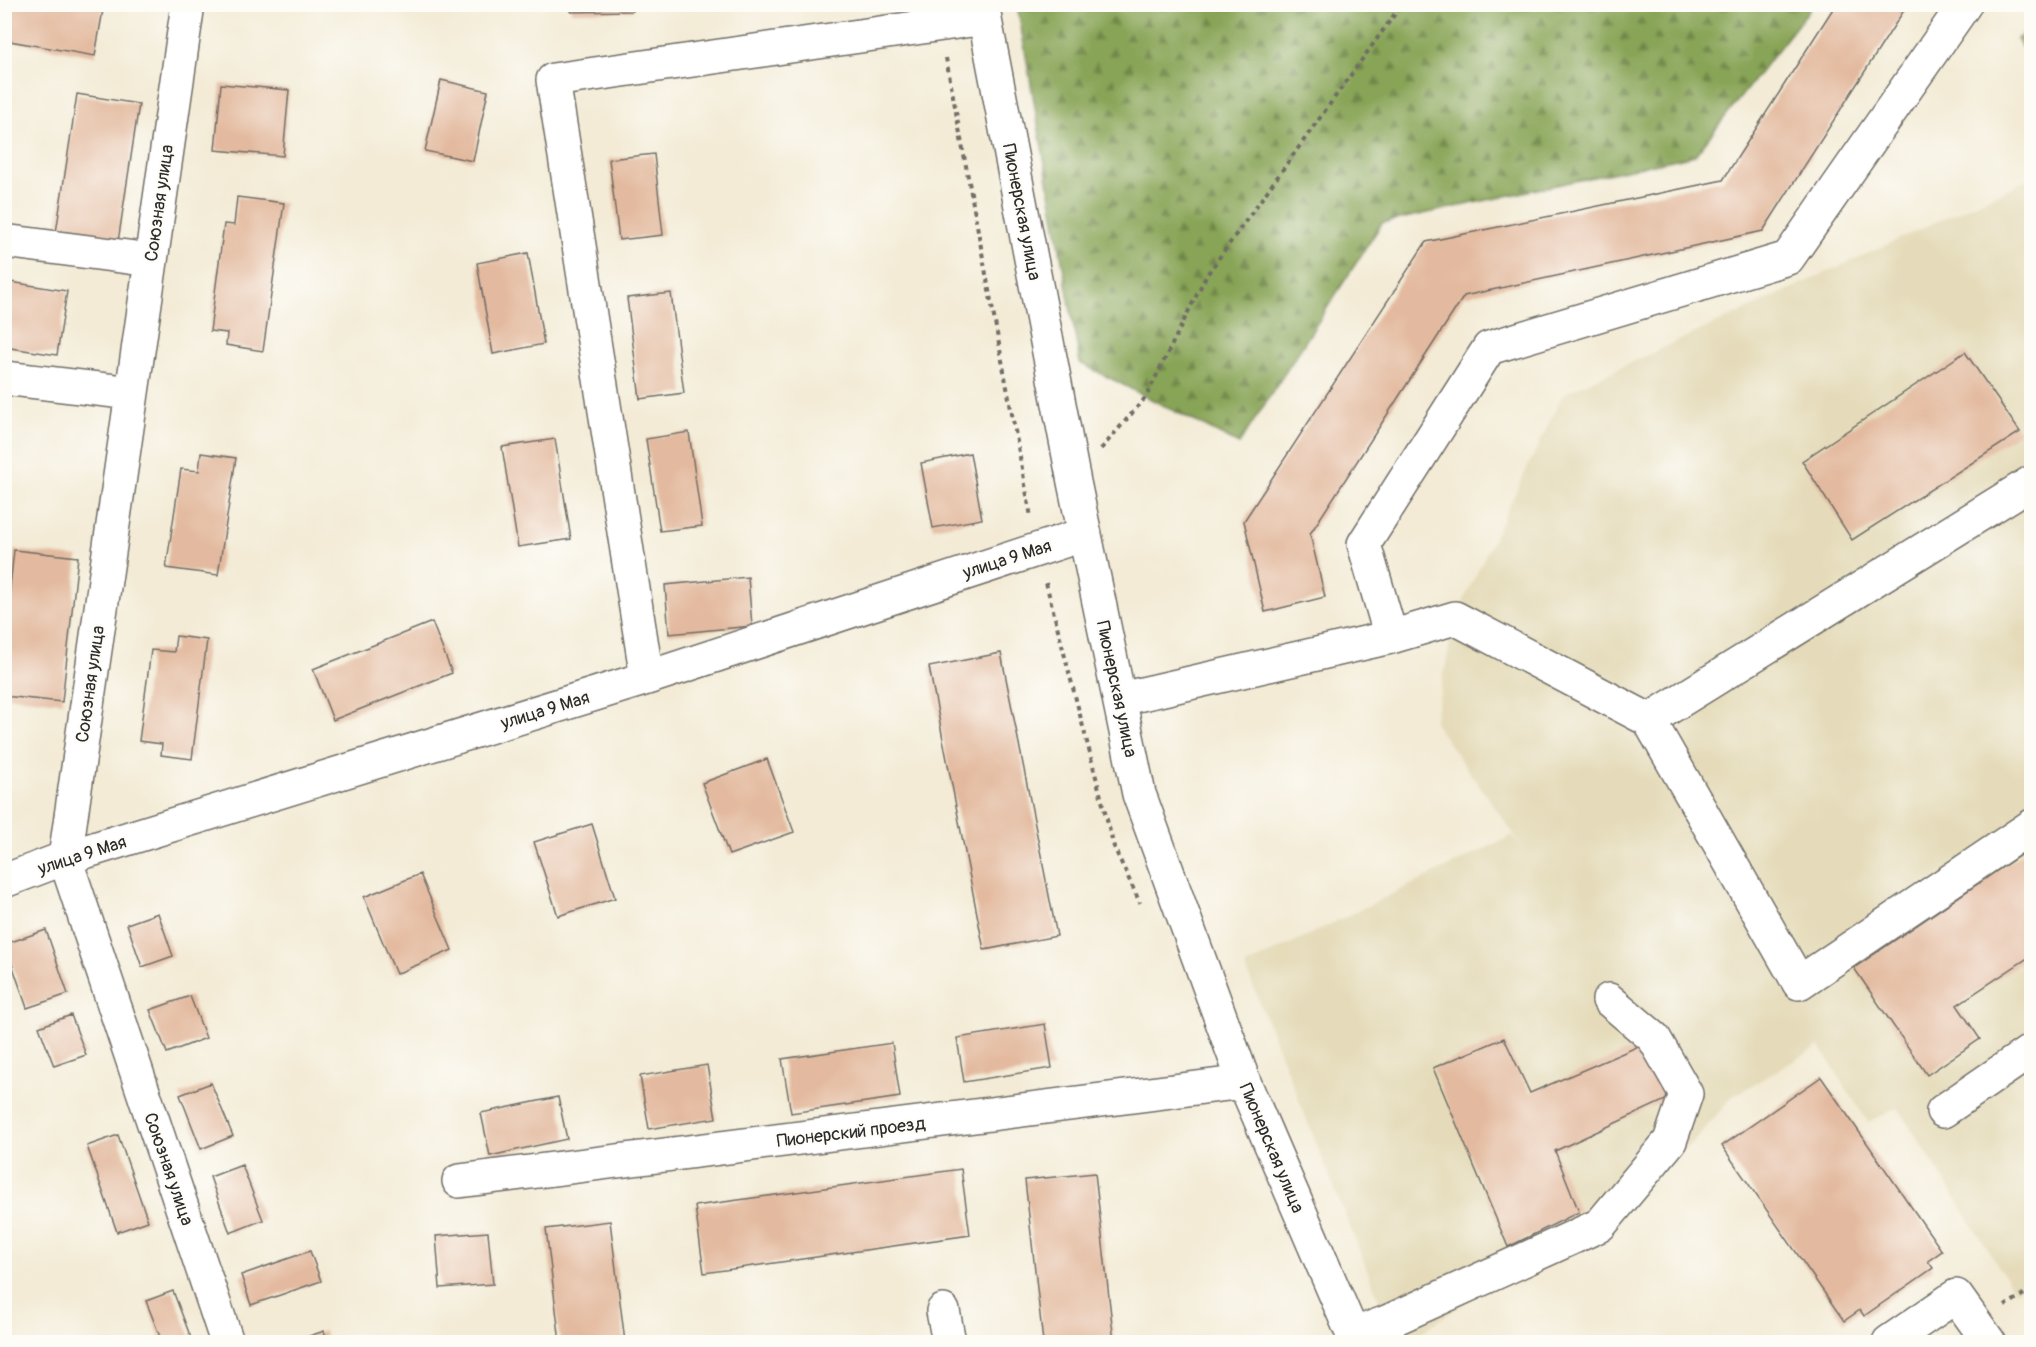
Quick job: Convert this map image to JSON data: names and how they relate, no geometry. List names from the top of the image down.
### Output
{
  "streets": {
    "street": [
      "Союзная улица",
      "Пионерская улица",
      "улица 9 Мая",
      "Пионерский проезд"
    ]
  },
  "crossings": [
    ["Союзная улица", "улица 9 Мая"],
    ["Пионерская улица", "улица 9 Мая"],
    ["Пионерская улица", "Пионерский проезд"]
  ]
}
